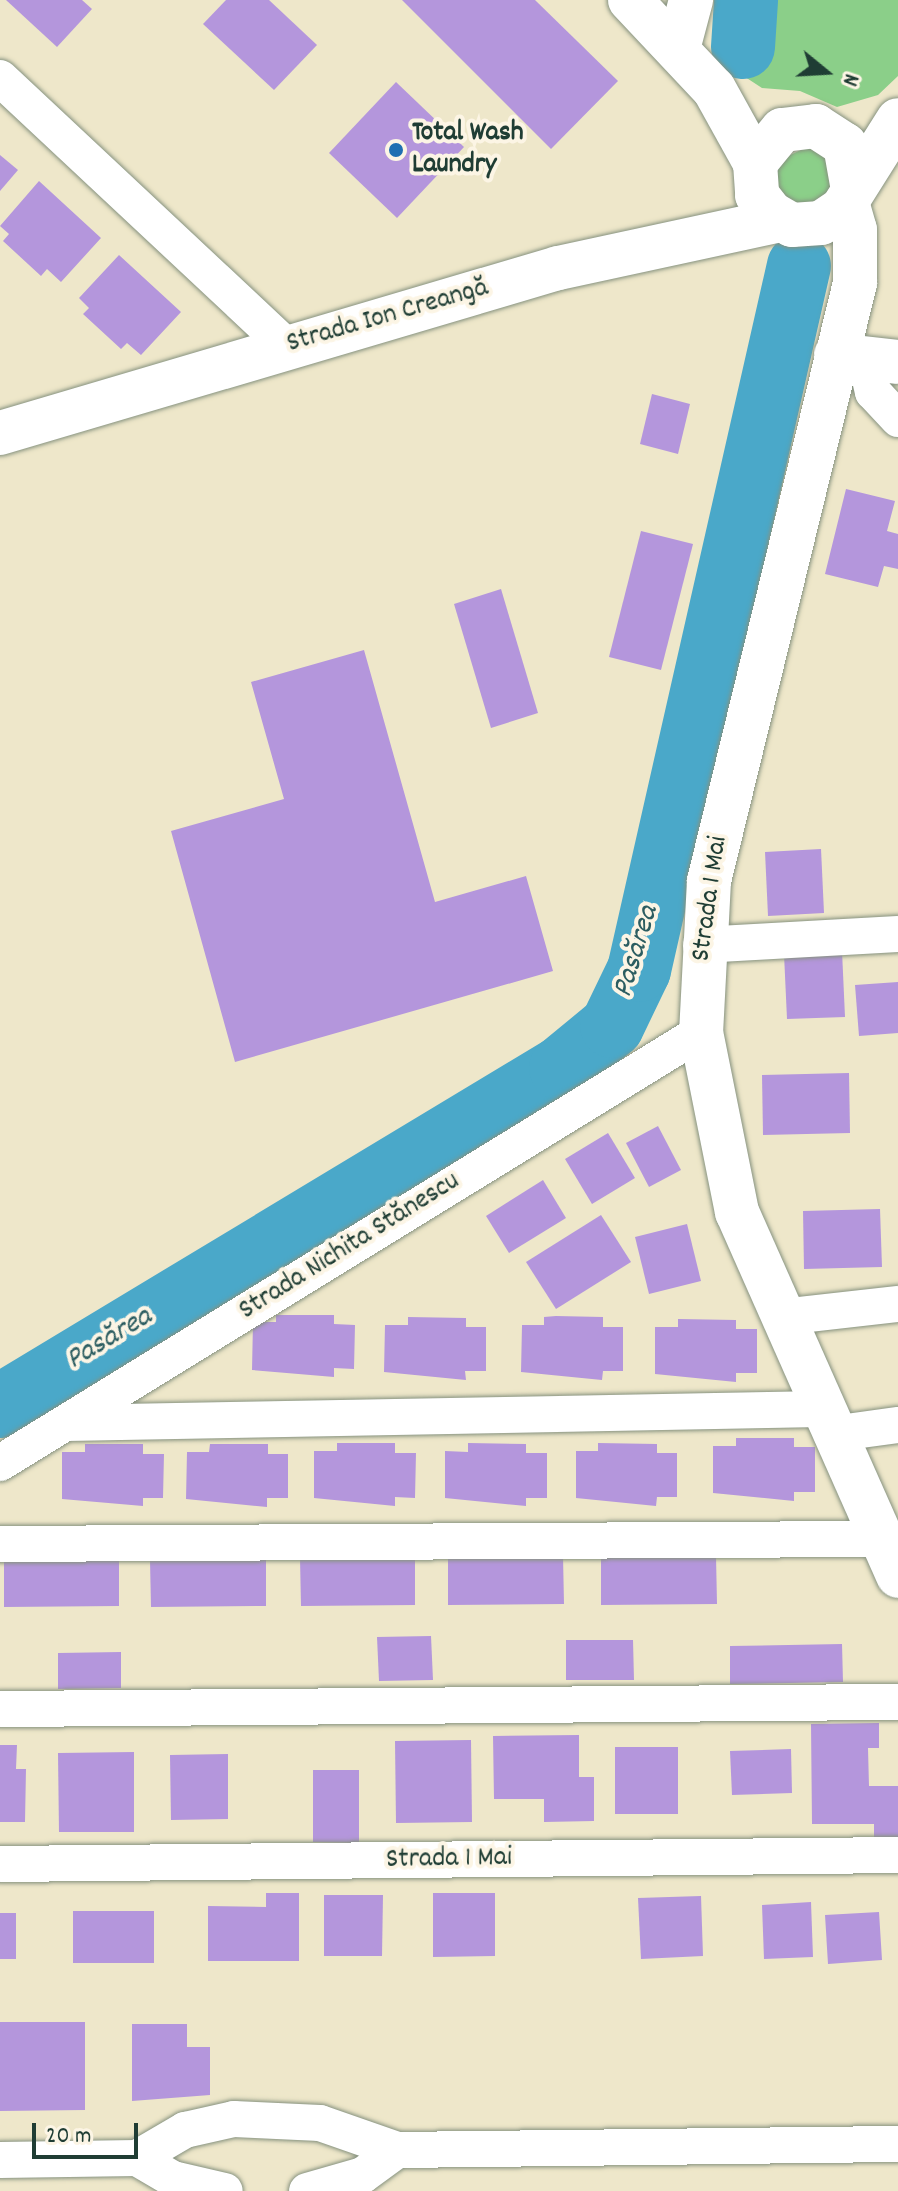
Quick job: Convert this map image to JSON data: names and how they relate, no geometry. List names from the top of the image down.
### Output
{
  "streets": {
    "street": ["Strada Ion Creangă", "Strada 1 Mai", "Strada Nichita Stănescu"]
  },
  "crossings": [
    ["Strada Ion Creangă", "Strada 1 Mai"],
    ["Strada 1 Mai", "Strada Nichita Stănescu"]
  ],
  "water": ["Pasărea"],
  "places": ["Total Wash Laundry"],
  "scale_bar": "20 m",
  "north": "right"
}
